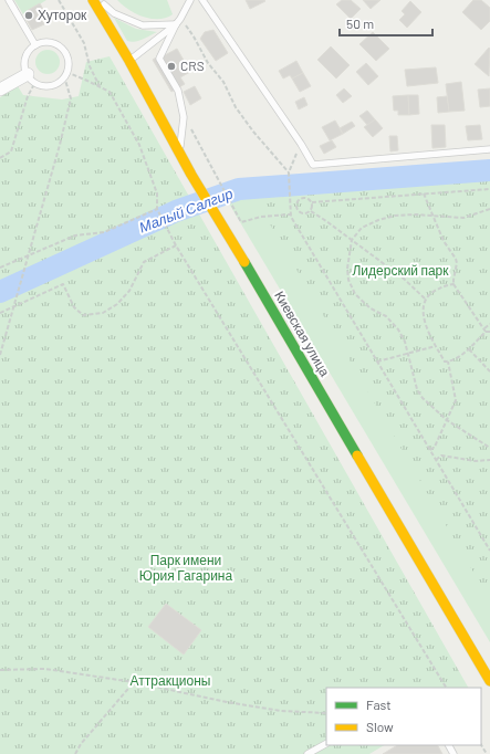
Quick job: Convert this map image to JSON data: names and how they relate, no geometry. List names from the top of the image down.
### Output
{
  "streets": {
    "main road": ["Киевская улица"]
  },
  "water": ["Малый Салгир"],
  "parks": ["Лидерский парк", "Парк имени Юрия Гагарина", "Аттракционы"],
  "places": ["Хуторок", "CRS"],
  "legend": ["Fast", "Slow"],
  "scale_bar": "50 m"
}
